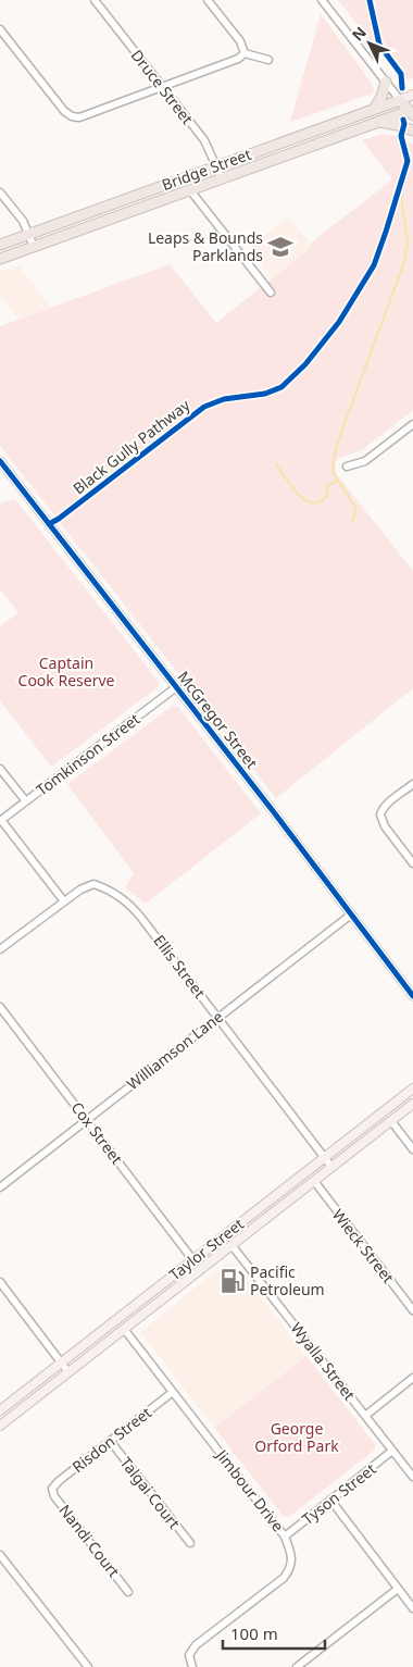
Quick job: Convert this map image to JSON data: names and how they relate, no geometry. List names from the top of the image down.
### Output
{
  "streets": {
    "highway": ["Bridge Street"],
    "main road": ["Taylor Street"],
    "street": [
      "Druce Street",
      "McGregor Street",
      "Tomkinson Street",
      "Ellis Street",
      "Williamson Lane",
      "Cox Street",
      "Wieck Street",
      "Wyalla Street",
      "Risdon Street",
      "Jimbour Drive",
      "Talgai Court",
      "Tyson Street",
      "Nandi Court"
    ],
    "cycle path": ["Black Gully Pathway"]
  },
  "crossings": [
    ["Druce Street", "Bridge Street"],
    ["McGregor Street", "Tomkinson Street"],
    ["McGregor Street", "Williamson Lane"],
    ["Ellis Street", "Williamson Lane"],
    ["Ellis Street", "Taylor Street"],
    ["Williamson Lane", "Cox Street"],
    ["Cox Street", "Taylor Street"],
    ["Wieck Street", "Taylor Street"],
    ["Taylor Street", "Wyalla Street"],
    ["Taylor Street", "Jimbour Drive"],
    ["Wyalla Street", "Tyson Street"],
    ["Risdon Street", "Jimbour Drive"],
    ["Risdon Street", "Talgai Court"],
    ["Risdon Street", "Nandi Court"],
    ["Jimbour Drive", "Tyson Street"]
  ],
  "parks": ["Captain Cook Reserve", "George Orford Park"],
  "places": {
    "school or university": ["Leaps & Bounds Parklands"],
    "fuel station": ["Pacific Petroleum"]
  },
  "scale_bar": "100 m",
  "north": "top left"
}
